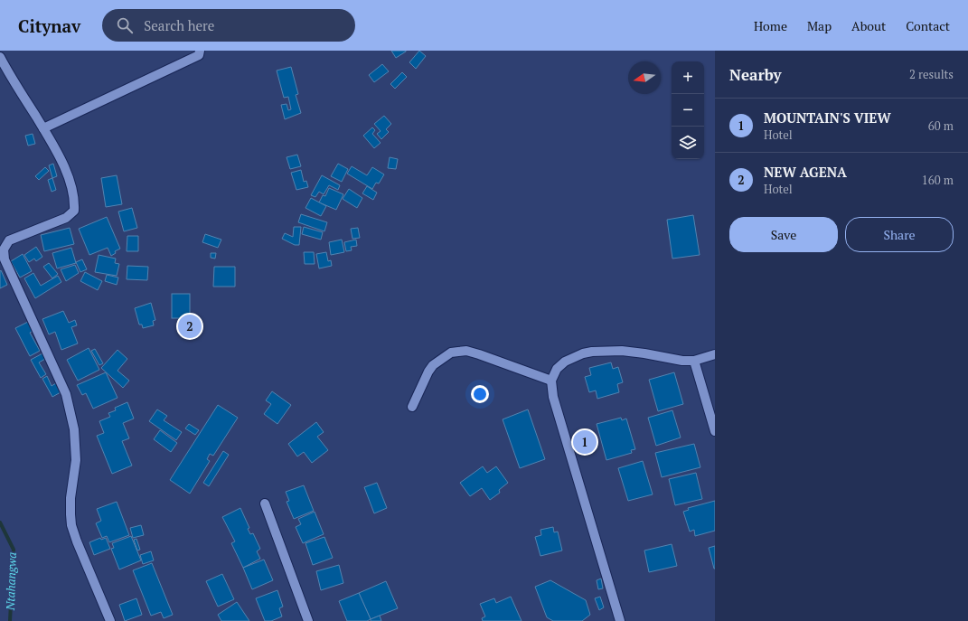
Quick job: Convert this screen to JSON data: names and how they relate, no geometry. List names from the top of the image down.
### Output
{
  "water": ["Ntahangwa"],
  "north": "left",
  "page": {
    "header": "Citynav",
    "search": "Search here",
    "nav": [
      "Home",
      "Map",
      "About",
      "Contact"
    ],
    "heading": ["Nearby", "2 results"],
    "map_buttons": ["+", "−"],
    "list": [
      {
        "mark": "1",
        "name": "MOUNTAIN'S VIEW",
        "note": "Hotel",
        "value": "60 m"
      },
      {
        "mark": "2",
        "name": "NEW AGENA",
        "note": "Hotel",
        "value": "160 m"
      }
    ],
    "buttons": ["Save", "Share"],
    "pins": ["2", "1"]
  }
}
